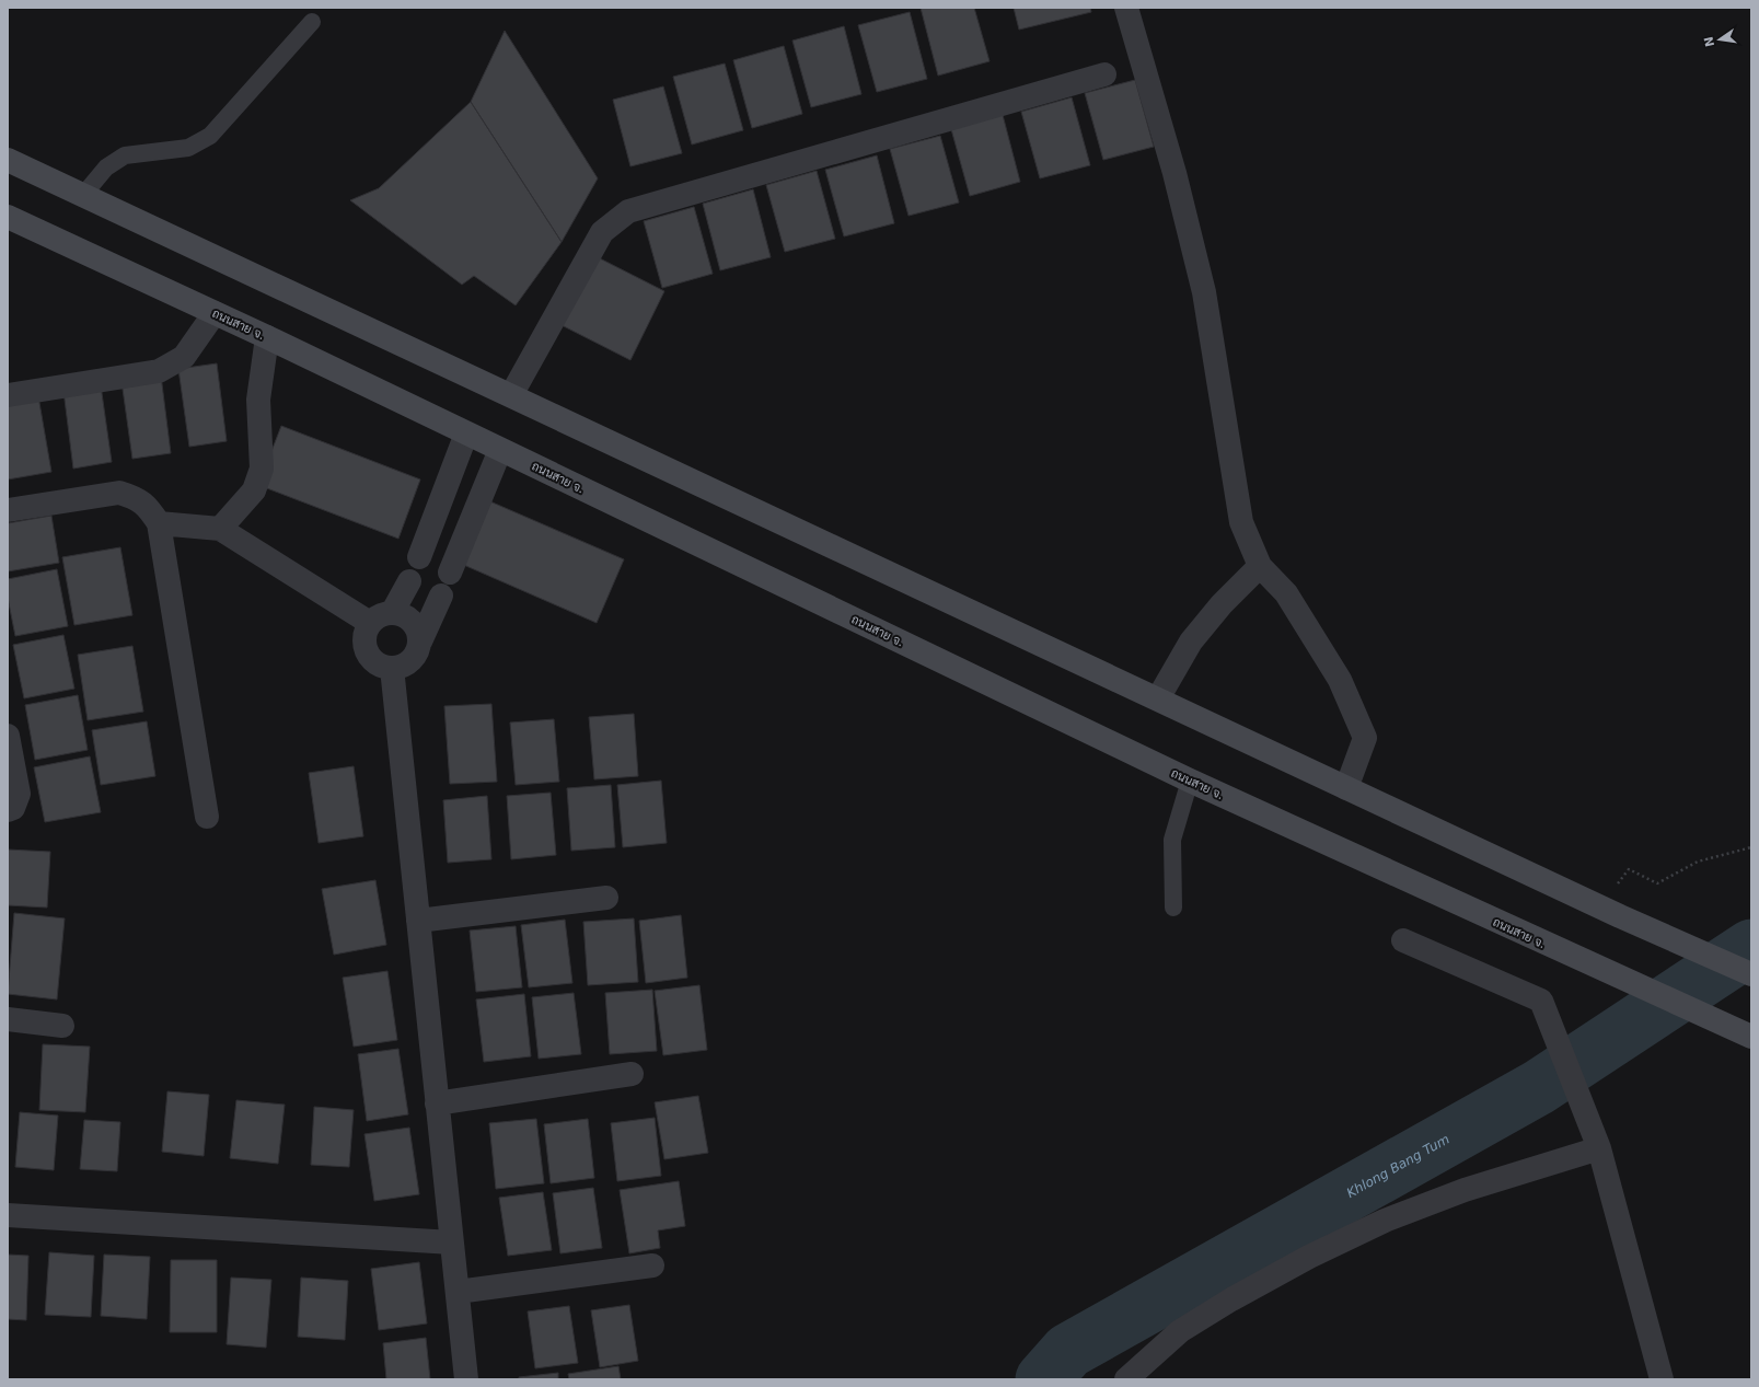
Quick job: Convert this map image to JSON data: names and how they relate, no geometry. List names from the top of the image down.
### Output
{
  "streets": {
    "main road": ["ถนนสาย จ."]
  },
  "water": ["Khlong Bang Tum"],
  "north": "left"
}
